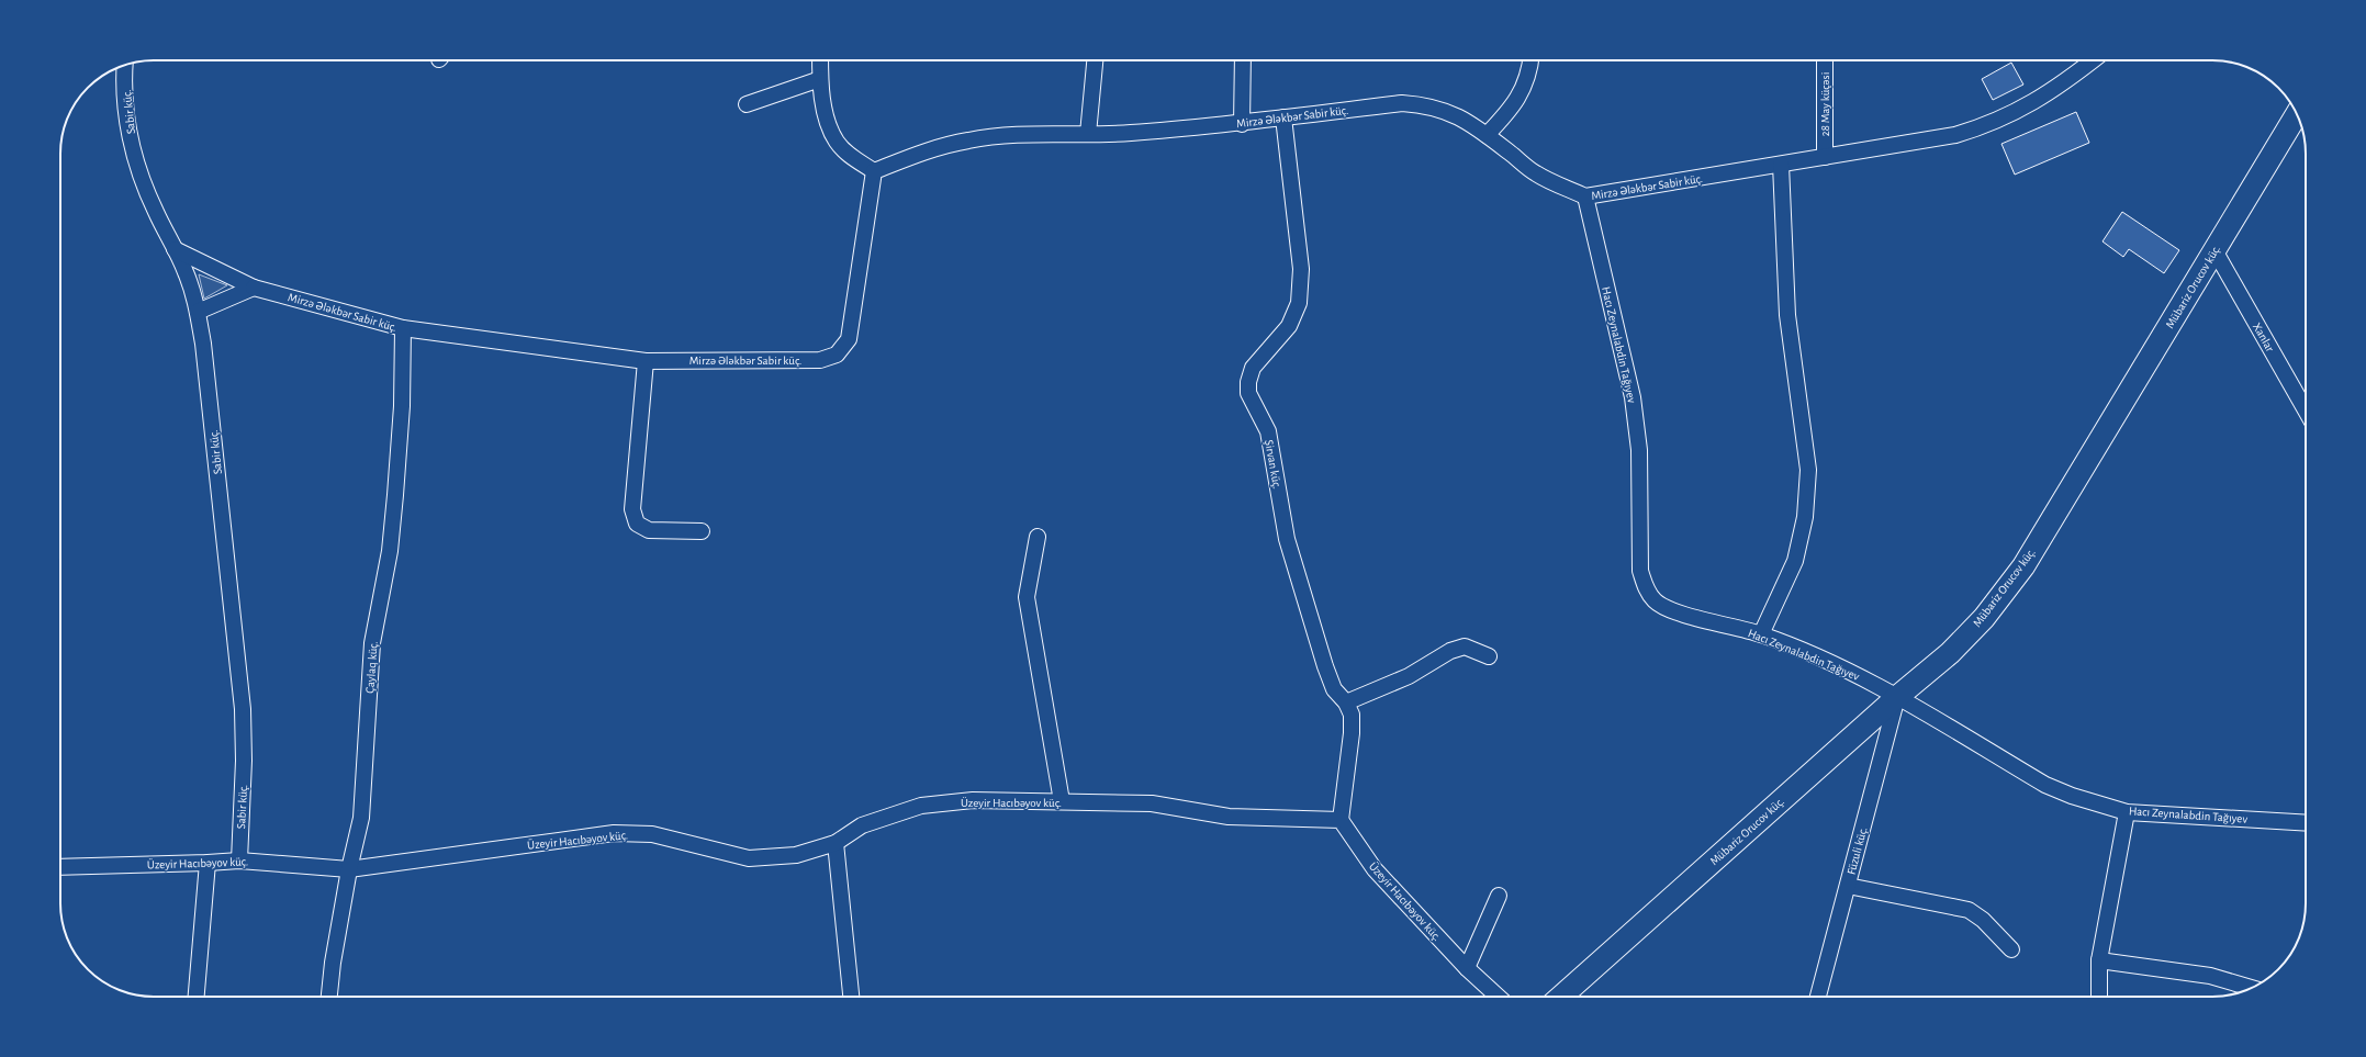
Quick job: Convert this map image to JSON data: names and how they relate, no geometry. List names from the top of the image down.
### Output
{
  "streets": {
    "street": [
      "28 May küçəsi",
      "Sabir küç.",
      "Mirzə Ələkbər Sabir küç.",
      "Mübariz Orucov küç.",
      "Xanlar",
      "Hacı Zeynalabdin Tağıyev",
      "Şirvan küç.",
      "Çaylaq küç.",
      "Üzeyir Hacıbəyov küç.",
      "Füzuli küç."
    ]
  },
  "crossings": [
    ["28 May küçəsi", "Mirzə Ələkbər Sabir küç."],
    ["Sabir küç.", "Mirzə Ələkbər Sabir küç."],
    ["Sabir küç.", "Üzeyir Hacıbəyov küç."],
    ["Mirzə Ələkbər Sabir küç.", "Hacı Zeynalabdin Tağıyev"],
    ["Mirzə Ələkbər Sabir küç.", "Şirvan küç."],
    ["Mirzə Ələkbər Sabir küç.", "Çaylaq küç."],
    ["Mübariz Orucov küç.", "Xanlar"],
    ["Mübariz Orucov küç.", "Hacı Zeynalabdin Tağıyev"],
    ["Mübariz Orucov küç.", "Füzuli küç."],
    ["Hacı Zeynalabdin Tağıyev", "Füzuli küç."],
    ["Şirvan küç.", "Üzeyir Hacıbəyov küç."],
    ["Çaylaq küç.", "Üzeyir Hacıbəyov küç."]
  ]
}
